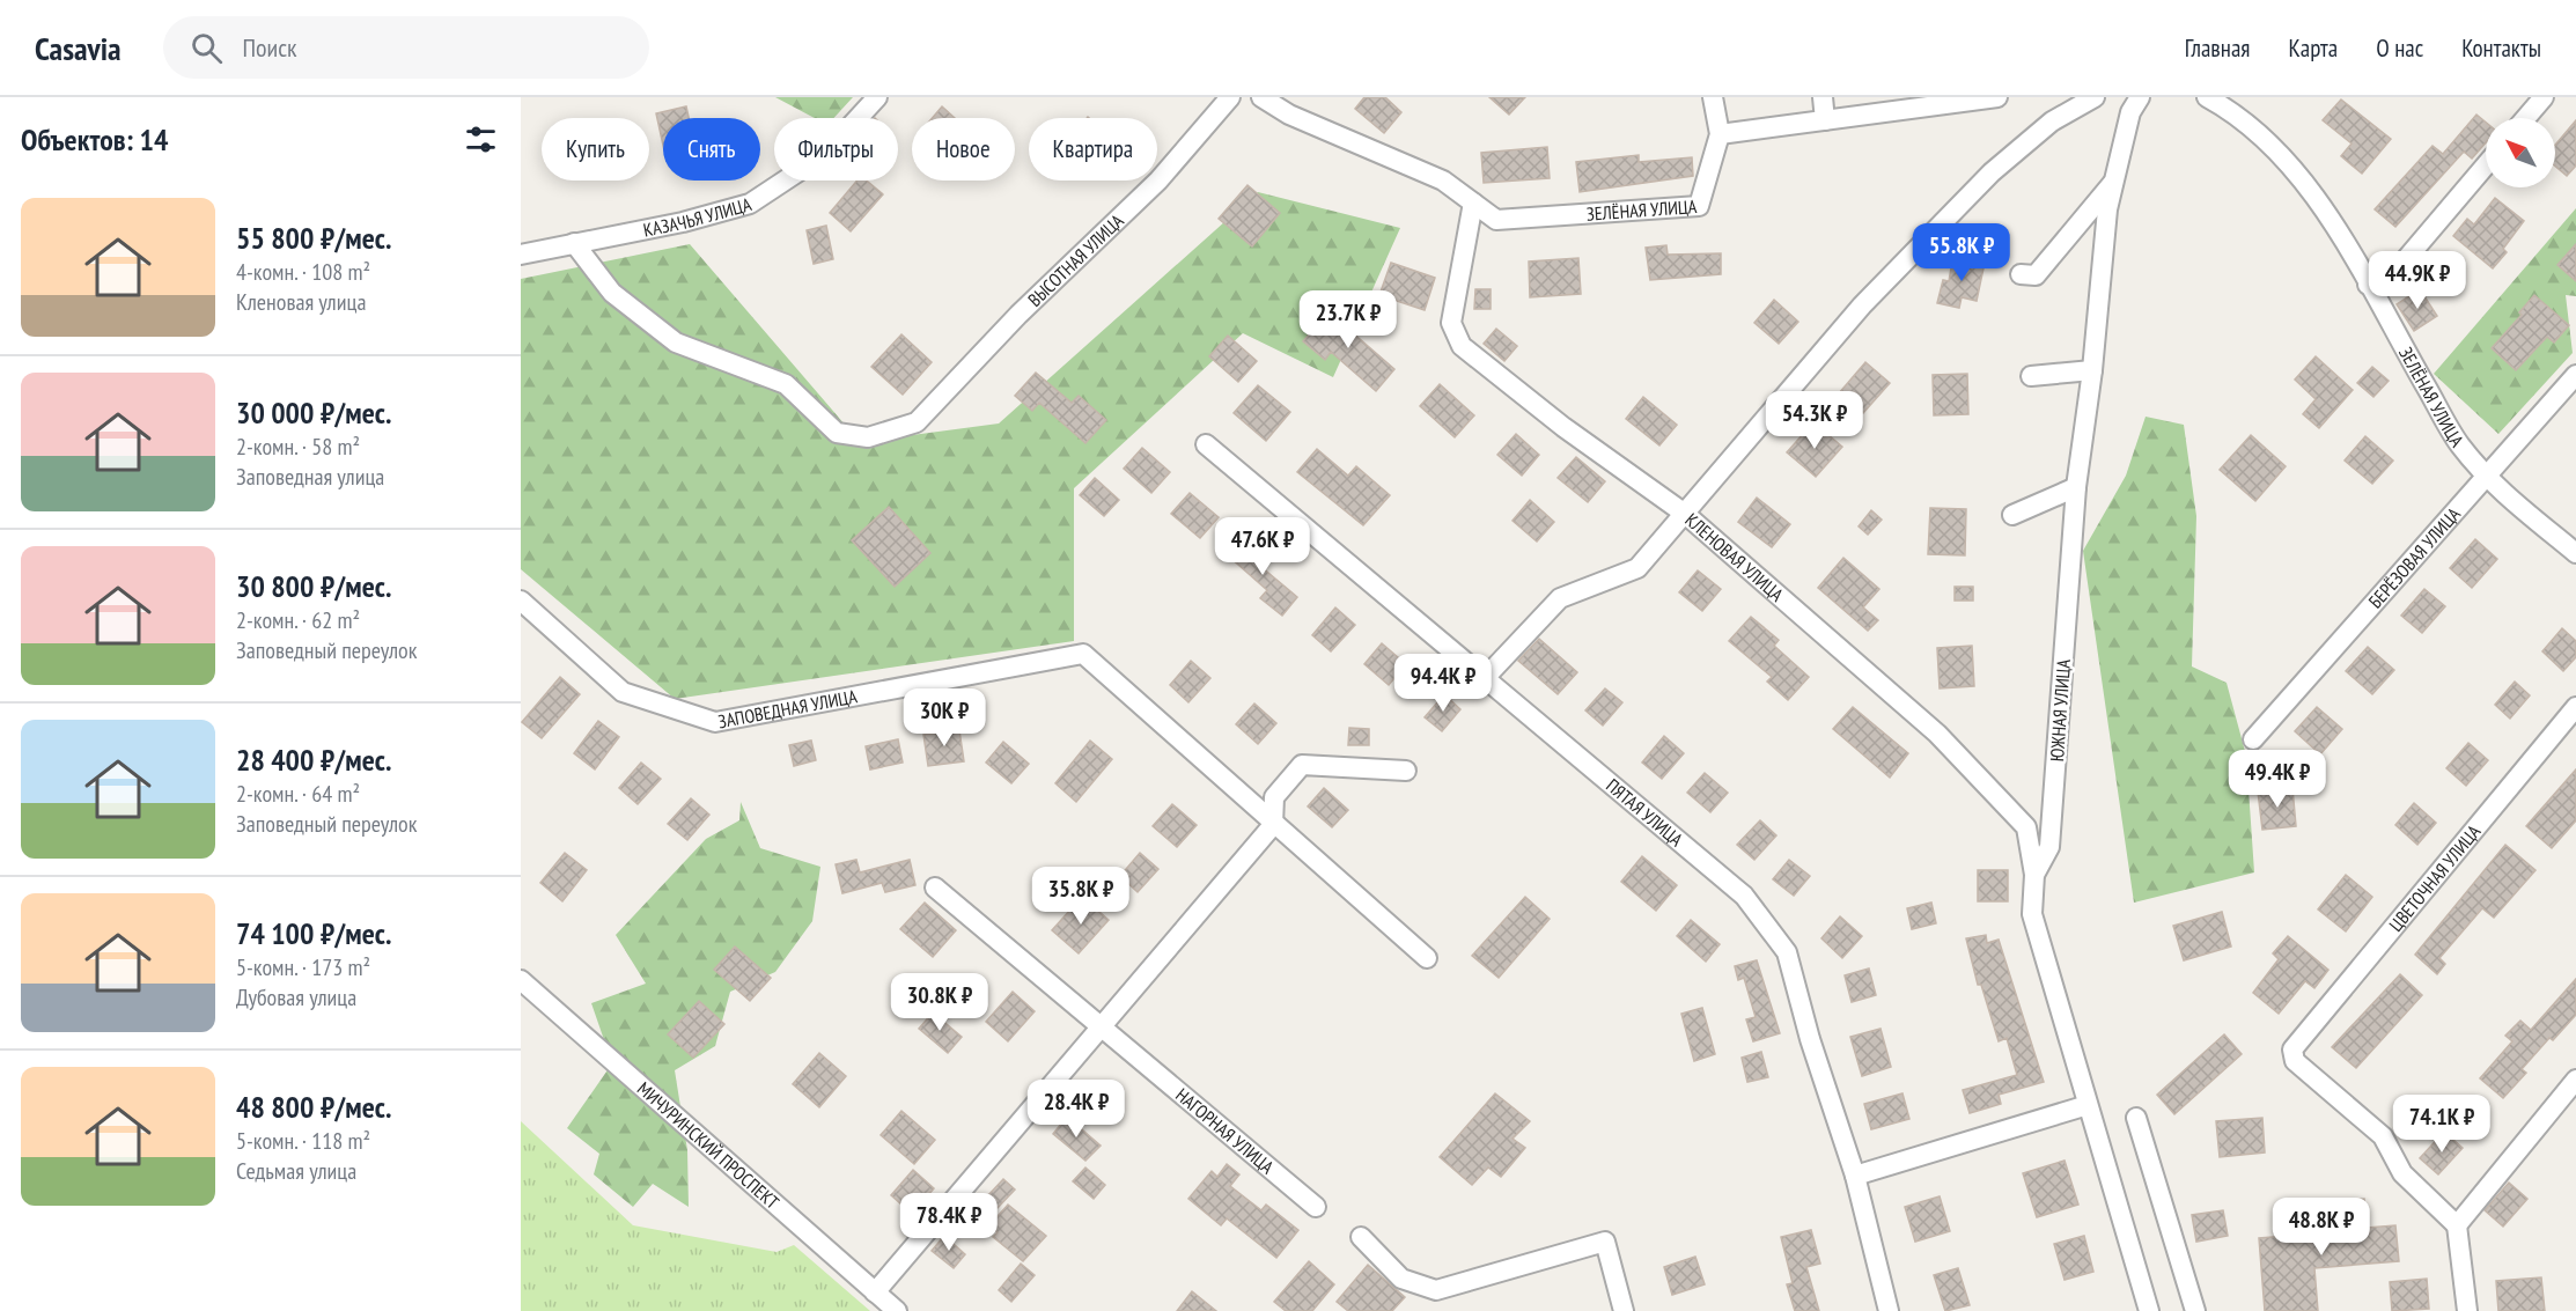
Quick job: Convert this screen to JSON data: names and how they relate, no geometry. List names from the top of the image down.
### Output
{
  "streets": {
    "street": [
      "ЗЕЛЁНАЯ УЛИЦА",
      "КАЗАЧЬЯ УЛИЦА",
      "ВЫСОТНАЯ УЛИЦА",
      "КЛЕНОВАЯ УЛИЦА",
      "БЕРЁЗОВАЯ УЛИЦА",
      "ЗАПОВЕДНАЯ УЛИЦА",
      "ЮЖНАЯ УЛИЦА",
      "ПЯТАЯ УЛИЦА",
      "ЦВЕТОЧНАЯ УЛИЦА",
      "НАГОРНАЯ УЛИЦА",
      "МИЧУРИНСКИЙ ПРОСПЕКТ"
    ]
  },
  "crossings": [
    ["ЗЕЛЁНАЯ УЛИЦА", "БЕРЁЗОВАЯ УЛИЦА"],
    ["КАЗАЧЬЯ УЛИЦА", "ВЫСОТНАЯ УЛИЦА"],
    ["КЛЕНОВАЯ УЛИЦА", "ЮЖНАЯ УЛИЦА"]
  ],
  "north": "top left",
  "page": {
    "header": "Casavia",
    "search": "Поиск",
    "nav": [
      "Главная",
      "Карта",
      "О нас",
      "Контакты"
    ],
    "heading": "Объектов: 14",
    "chip": [
      "Купить",
      "Снять",
      "Фильтры",
      "Новое",
      "Квартира"
    ],
    "list": [
      {
        "name": "55 800 ₽/мес.",
        "note": "4-комн. · 108 m² · Кленовая улица"
      },
      {
        "name": "30 000 ₽/мес.",
        "note": "2-комн. · 58 m² · Заповедная улица"
      },
      {
        "name": "30 800 ₽/мес.",
        "note": "2-комн. · 62 m² · Заповедный переулок"
      },
      {
        "name": "28 400 ₽/мес.",
        "note": "2-комн. · 64 m² · Заповедный переулок"
      },
      {
        "name": "74 100 ₽/мес.",
        "note": "5-комн. · 173 m² · Дубовая улица"
      },
      {
        "name": "48 800 ₽/мес.",
        "note": "5-комн. · 118 m² · Седьмая улица"
      }
    ],
    "price": [
      "55.8K ₽",
      "44.9K ₽",
      "23.7K ₽",
      "54.3K ₽",
      "47.6K ₽",
      "94.4K ₽",
      "30K ₽",
      "49.4K ₽",
      "35.8K ₽",
      "30.8K ₽",
      "28.4K ₽",
      "74.1K ₽",
      "78.4K ₽",
      "48.8K ₽"
    ]
  }
}
